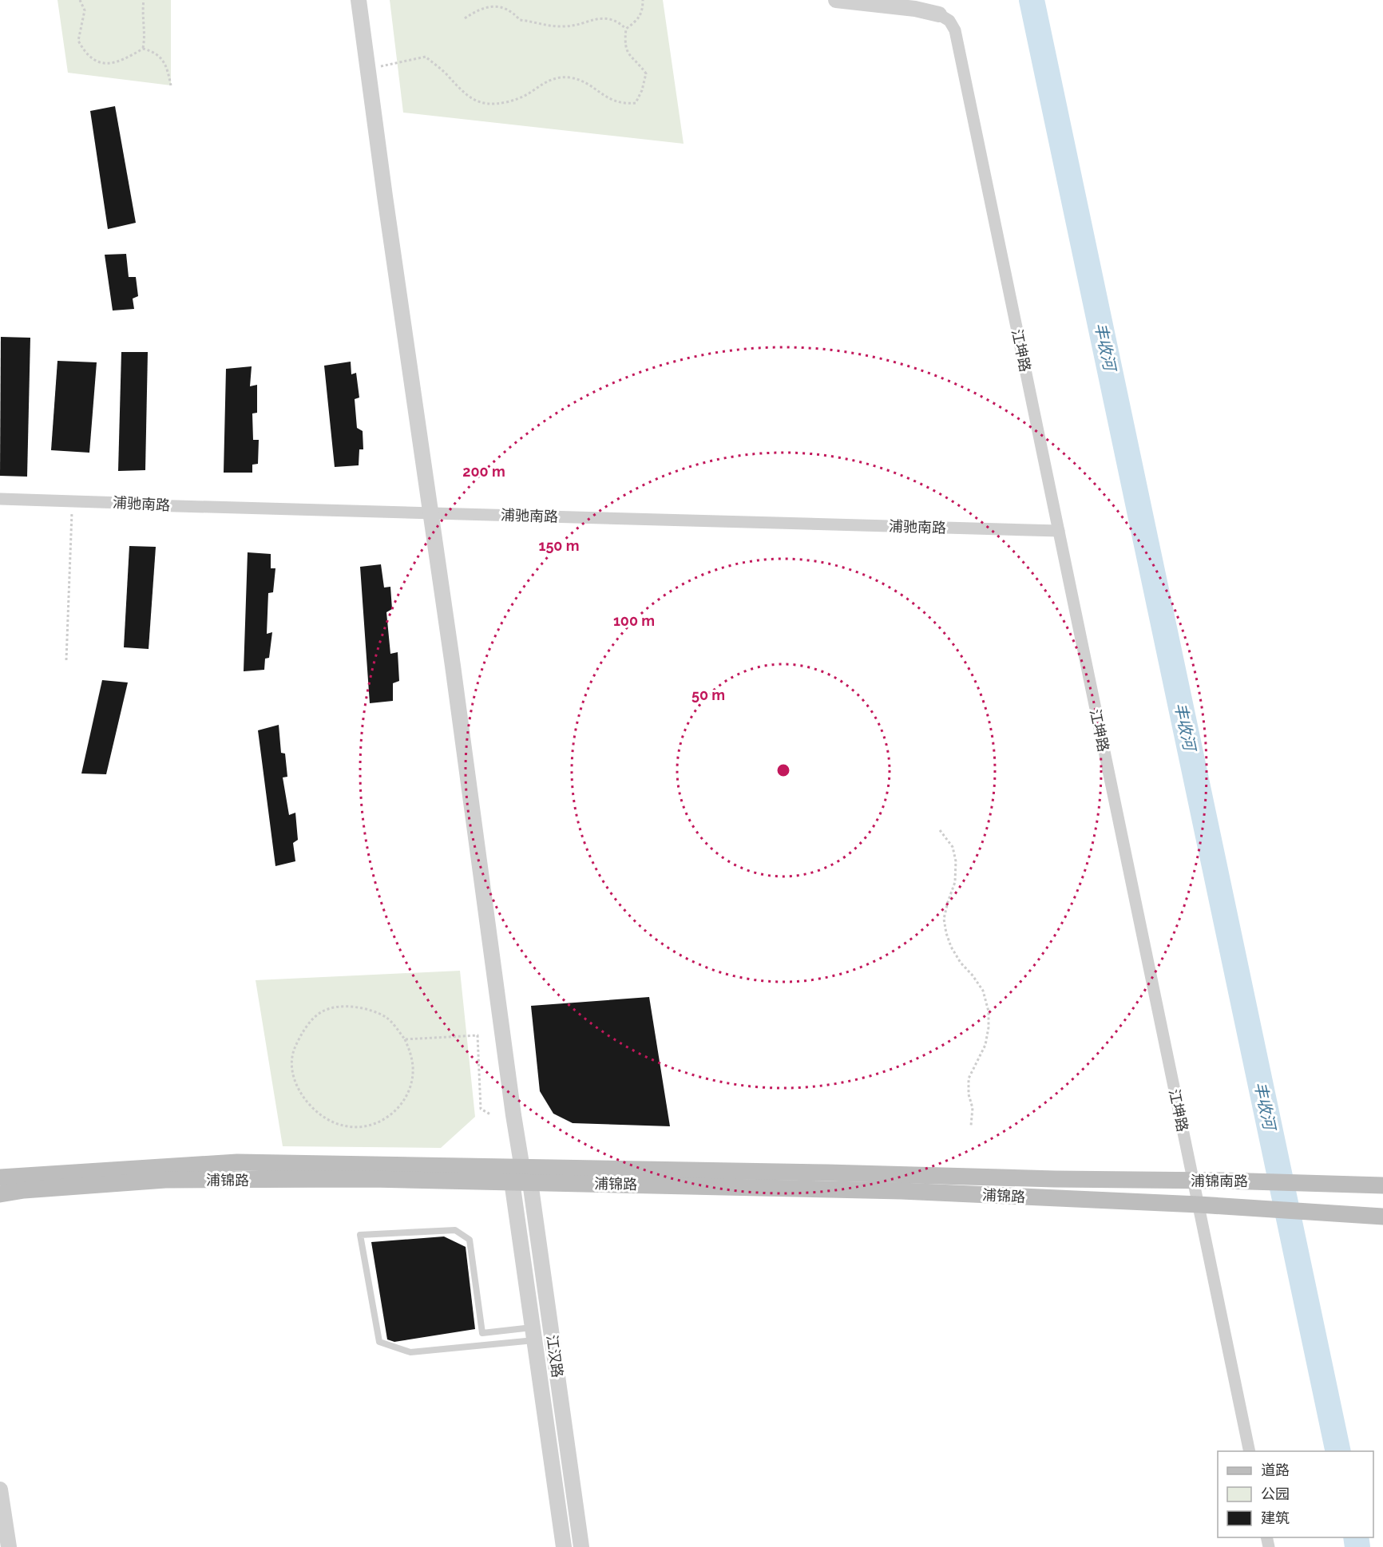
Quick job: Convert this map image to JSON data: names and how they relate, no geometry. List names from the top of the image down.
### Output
{
  "streets": {
    "main road": ["浦锦路", "浦锦南路"],
    "street": ["江坤路", "浦驰南路", "江汉路"]
  },
  "crossings": [
    ["江坤路", "浦驰南路"],
    ["江坤路", "浦锦路"],
    ["江坤路", "浦锦南路"],
    ["浦锦路", "浦锦南路"],
    ["浦锦路", "江汉路"]
  ],
  "water": ["丰收河"],
  "legend": ["道路", "公园", "建筑"],
  "rings": [
    "200 m",
    "150 m",
    "100 m",
    "50 m"
  ]
}
